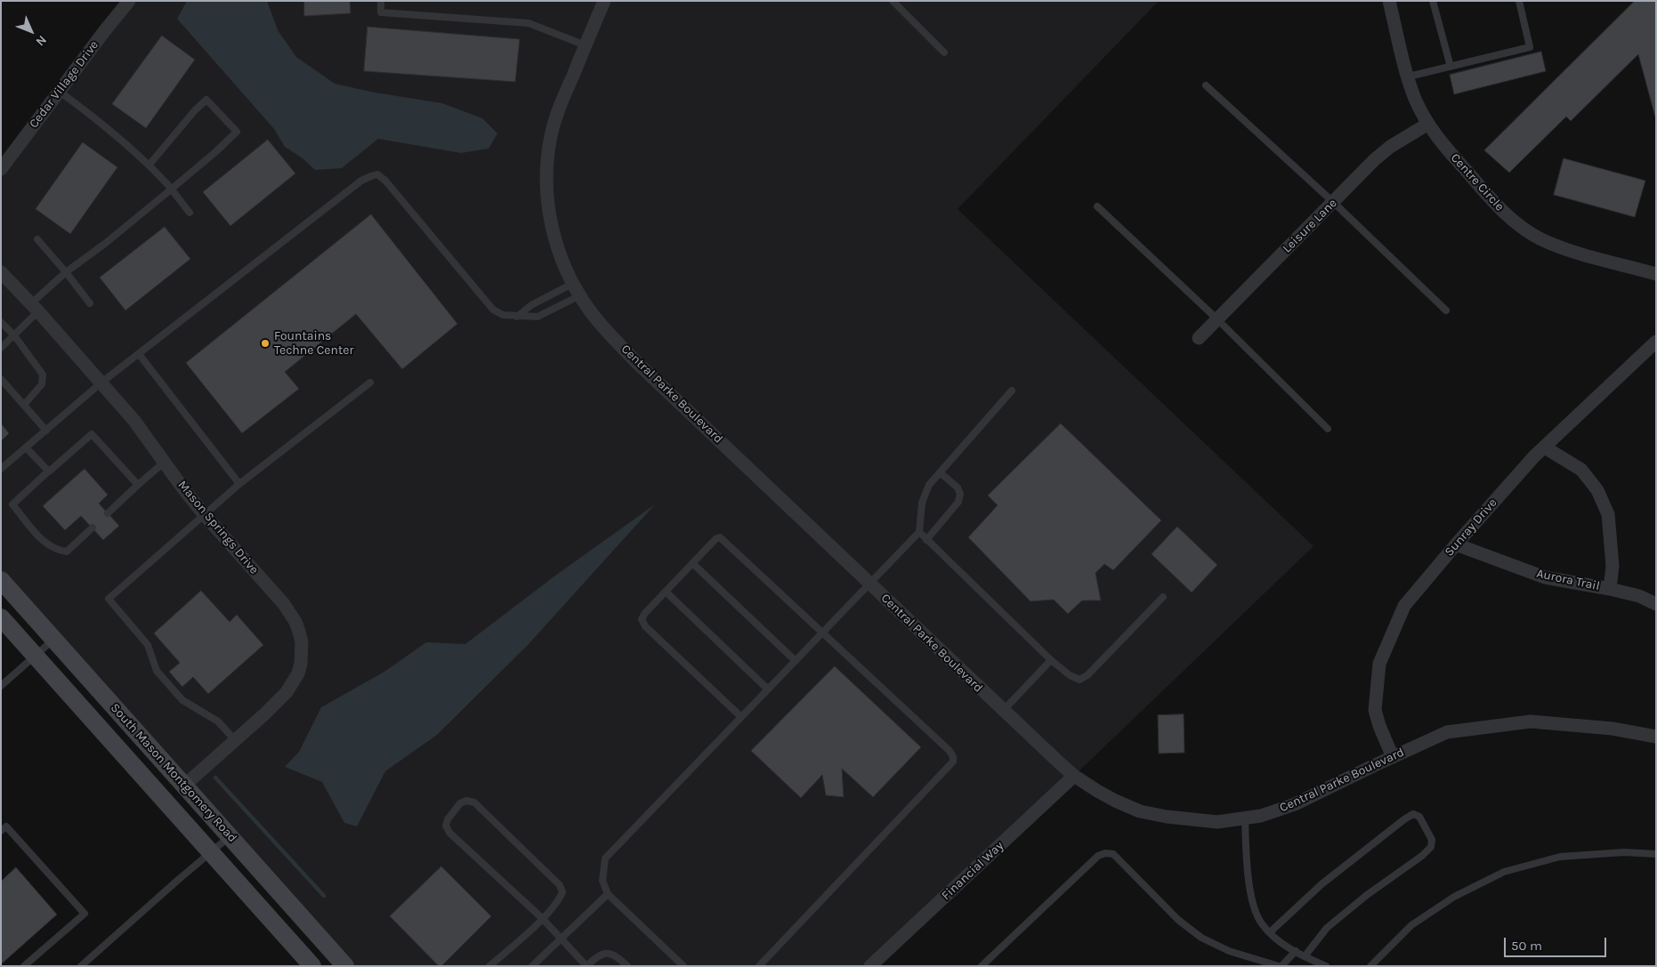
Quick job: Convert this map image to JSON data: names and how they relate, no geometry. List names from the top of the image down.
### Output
{
  "streets": {
    "main road": ["South Mason Montgomery Road"],
    "street": [
      "Cedar Village Drive",
      "Centre Circle",
      "Leisure Lane",
      "Central Parke Boulevard",
      "Mason Springs Drive",
      "Sunray Drive",
      "Aurora Trail",
      "Financial Way"
    ]
  },
  "crossings": [
    ["Centre Circle", "Leisure Lane"],
    ["Central Parke Boulevard", "Sunray Drive"],
    ["Central Parke Boulevard", "Financial Way"],
    ["Mason Springs Drive", "South Mason Montgomery Road"],
    ["Sunray Drive", "Aurora Trail"]
  ],
  "places": ["Fountains Techne Center"],
  "scale_bar": "50 m",
  "north": "bottom right"
}
